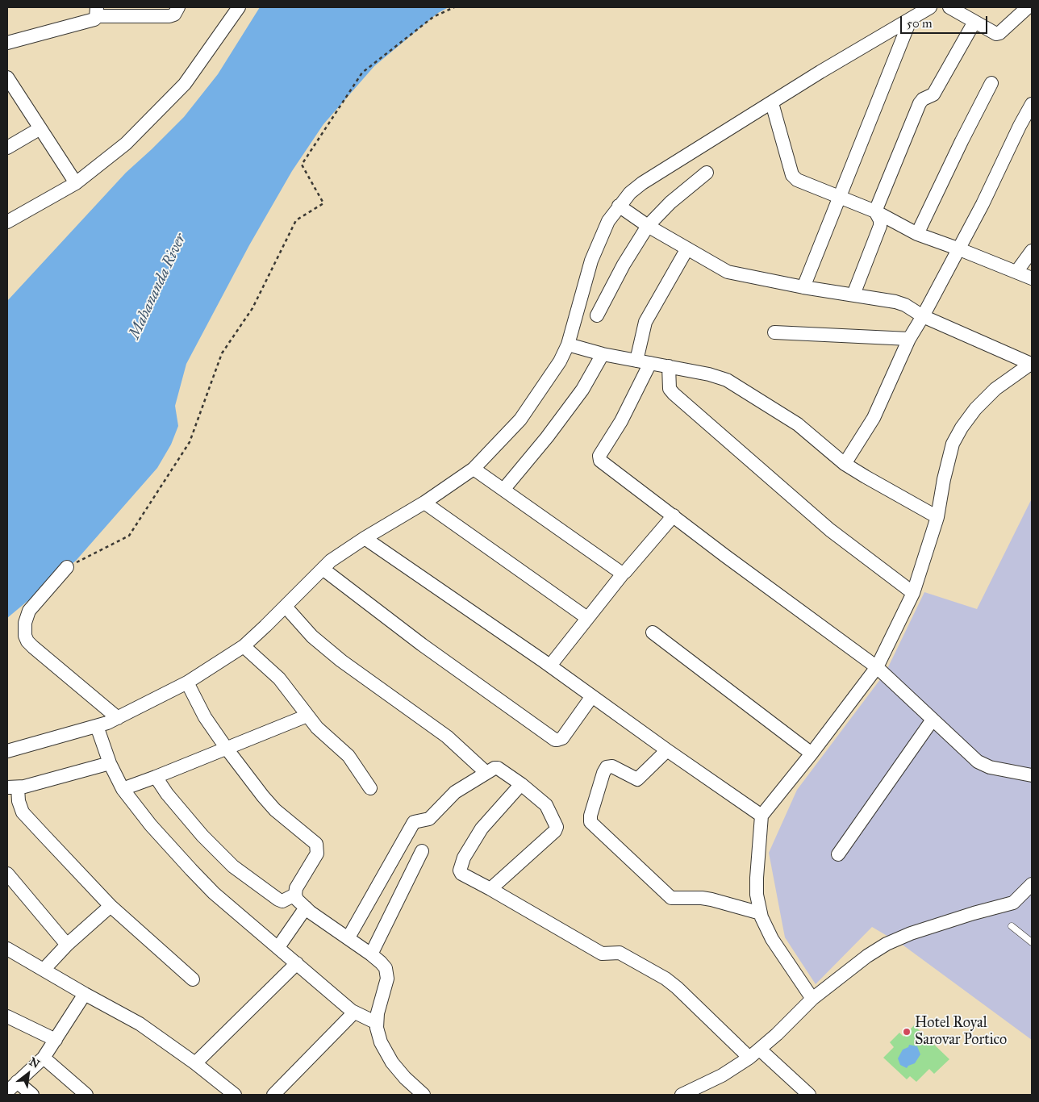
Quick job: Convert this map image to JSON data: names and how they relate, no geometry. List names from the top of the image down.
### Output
{
  "water": ["Mahananda River"],
  "places": ["Hotel Royal Sarovar Portico"],
  "scale_bar": "50 m",
  "north": "top right"
}
